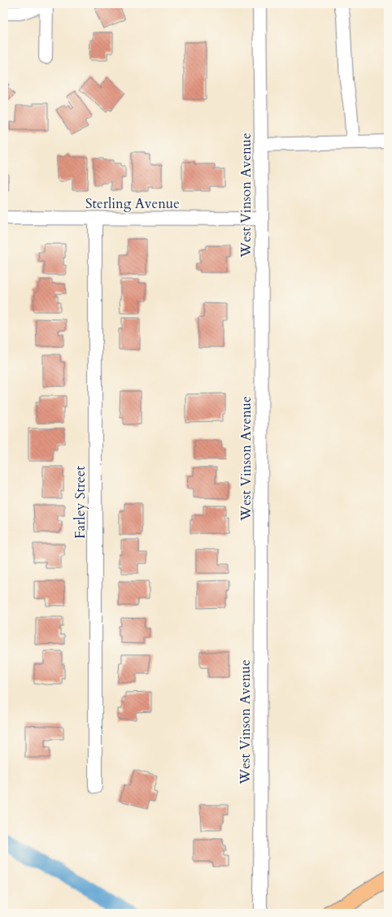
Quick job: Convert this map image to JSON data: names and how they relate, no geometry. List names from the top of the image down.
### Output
{
  "streets": {
    "street": ["West Vinson Avenue", "Sterling Avenue", "Farley Street"]
  },
  "crossings": [
    ["West Vinson Avenue", "Sterling Avenue"],
    ["Sterling Avenue", "Farley Street"]
  ]
}
